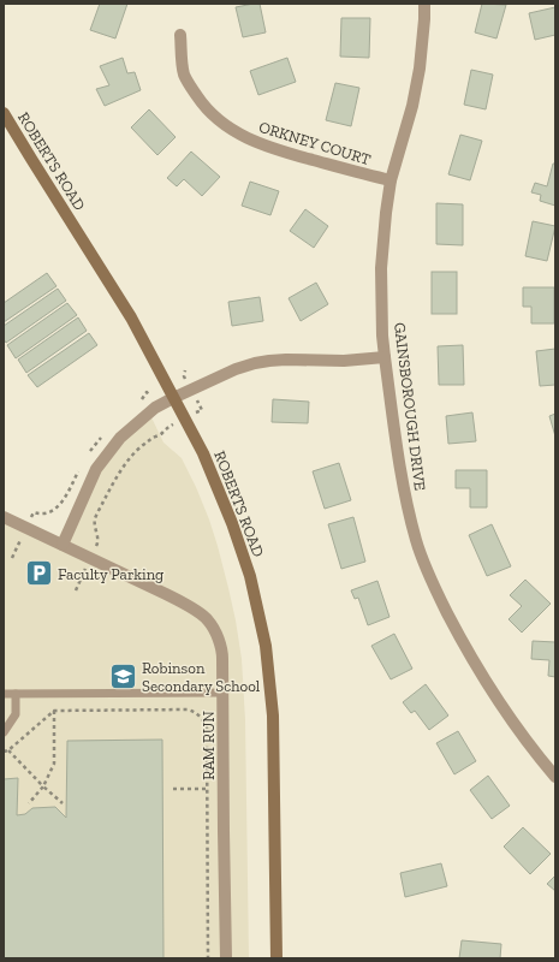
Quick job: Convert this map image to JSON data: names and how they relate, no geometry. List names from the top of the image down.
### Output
{
  "streets": {
    "main road": ["ROBERTS ROAD"],
    "street": ["ORKNEY COURT", "GAINSBOROUGH DRIVE", "RAM RUN"]
  },
  "crossings": [
    ["ORKNEY COURT", "GAINSBOROUGH DRIVE"]
  ],
  "places": {
    "parking": ["Faculty Parking"],
    "school or university": ["Robinson Secondary School"]
  }
}
